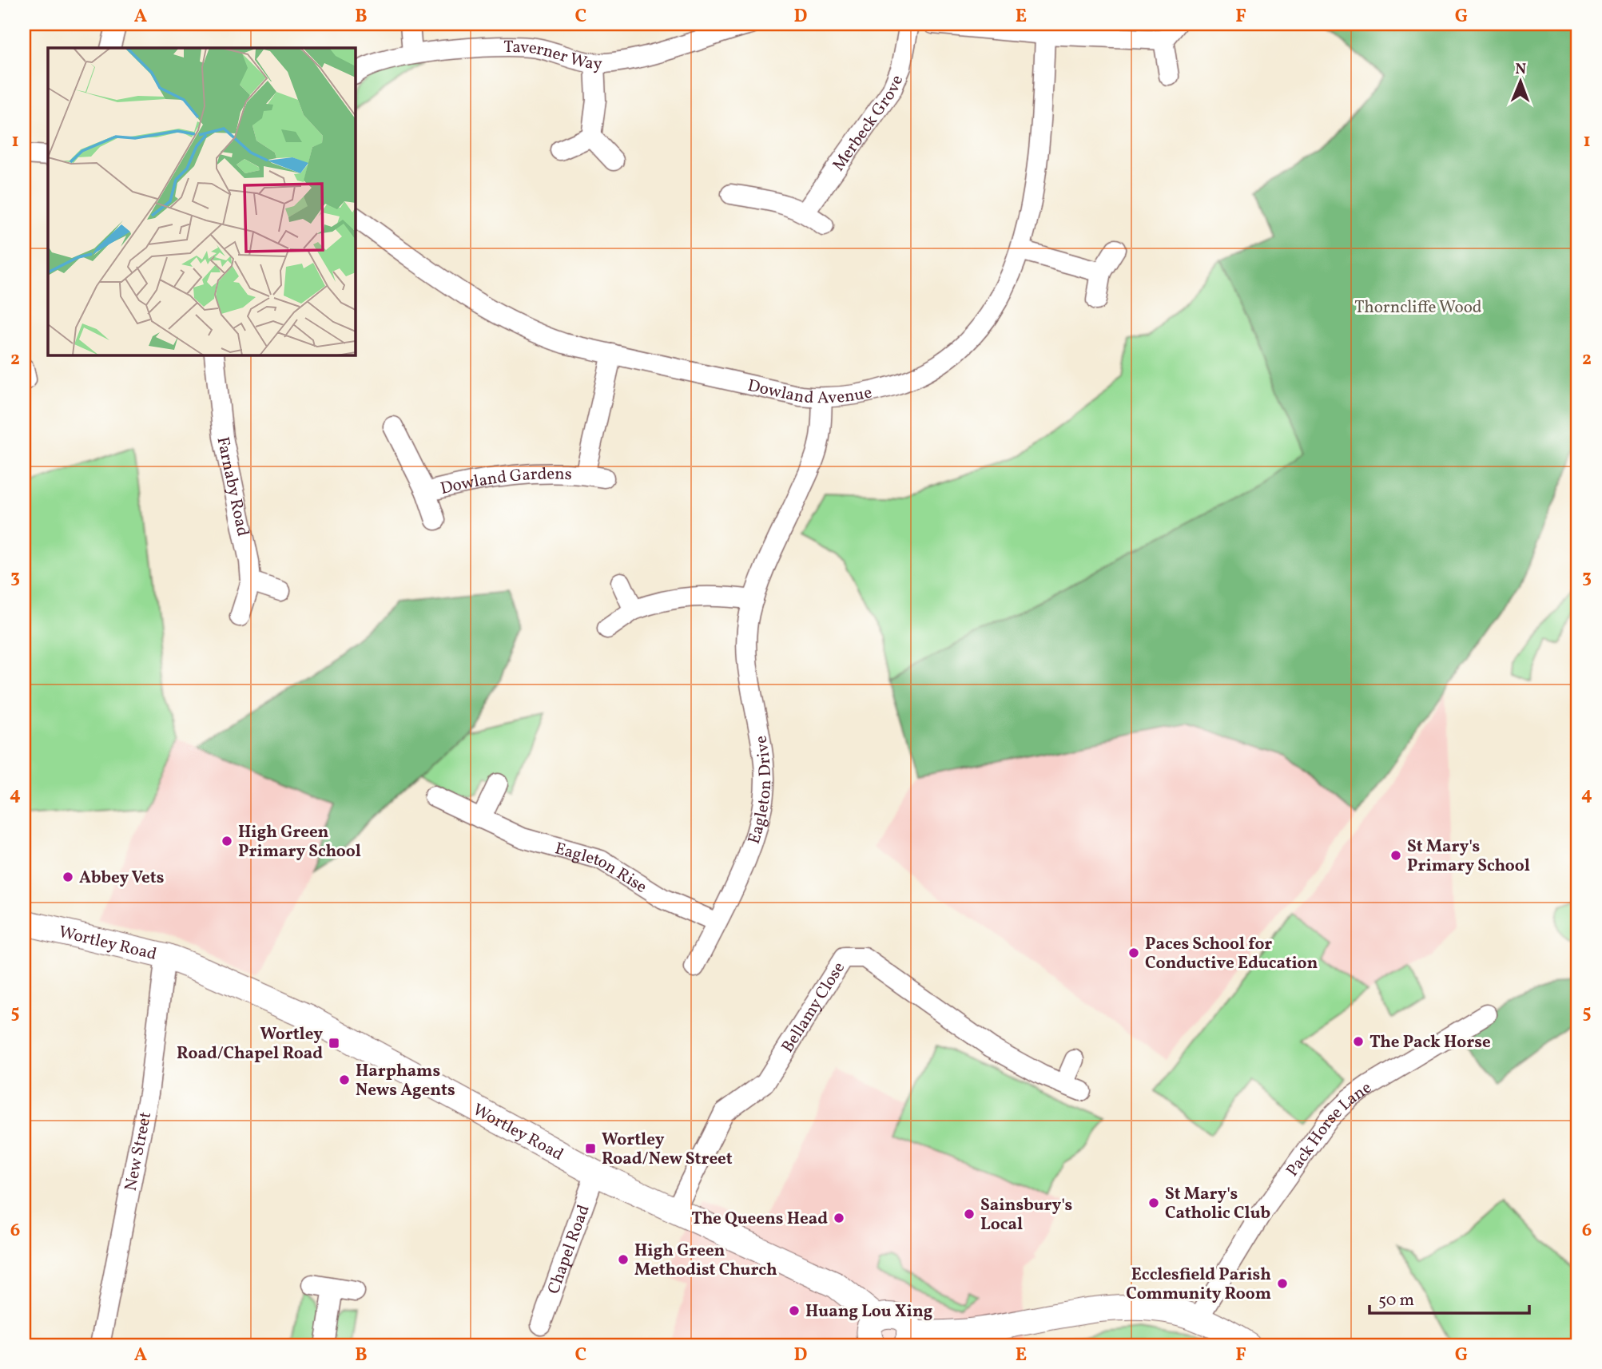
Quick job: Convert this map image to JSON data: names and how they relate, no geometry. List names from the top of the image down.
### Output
{
  "streets": {
    "street": [
      "Taverner Way",
      "Merbeck Grove",
      "Dowland Avenue",
      "Dowland Gardens",
      "Farnaby Road",
      "Eagleton Drive",
      "Eagleton Rise",
      "Wortley Road",
      "Bellamy Close",
      "Pack Horse Lane",
      "New Street",
      "Chapel Road"
    ]
  },
  "crossings": [
    ["Dowland Avenue", "Dowland Gardens"],
    ["Dowland Avenue", "Eagleton Drive"],
    ["Eagleton Drive", "Eagleton Rise"],
    ["Wortley Road", "Bellamy Close"],
    ["Wortley Road", "New Street"],
    ["Wortley Road", "Chapel Road"]
  ],
  "parks": ["Thorncliffe Wood"],
  "places": {
    "other": [
      "High Green Primary School",
      "St Mary's Primary School",
      "Abbey Vets",
      "Paces School for Conductive Education",
      "The Pack Horse",
      "Harphams News Agents",
      "St Mary's Catholic Club",
      "Sainsbury's Local",
      "The Queens Head",
      "High Green Methodist Church",
      "Ecclesfield Parish Community Room",
      "Huang Lou Xing"
    ],
    "transit": ["Wortley Road/Chapel Road", "Wortley Road/New Street"]
  },
  "scale_bar": "50 m",
  "north": "top",
  "grid": {
    "columns": [
      "A",
      "B",
      "C",
      "D",
      "E",
      "F",
      "G"
    ],
    "rows": [
      "1",
      "2",
      "3",
      "4",
      "5",
      "6"
    ]
  }
}
